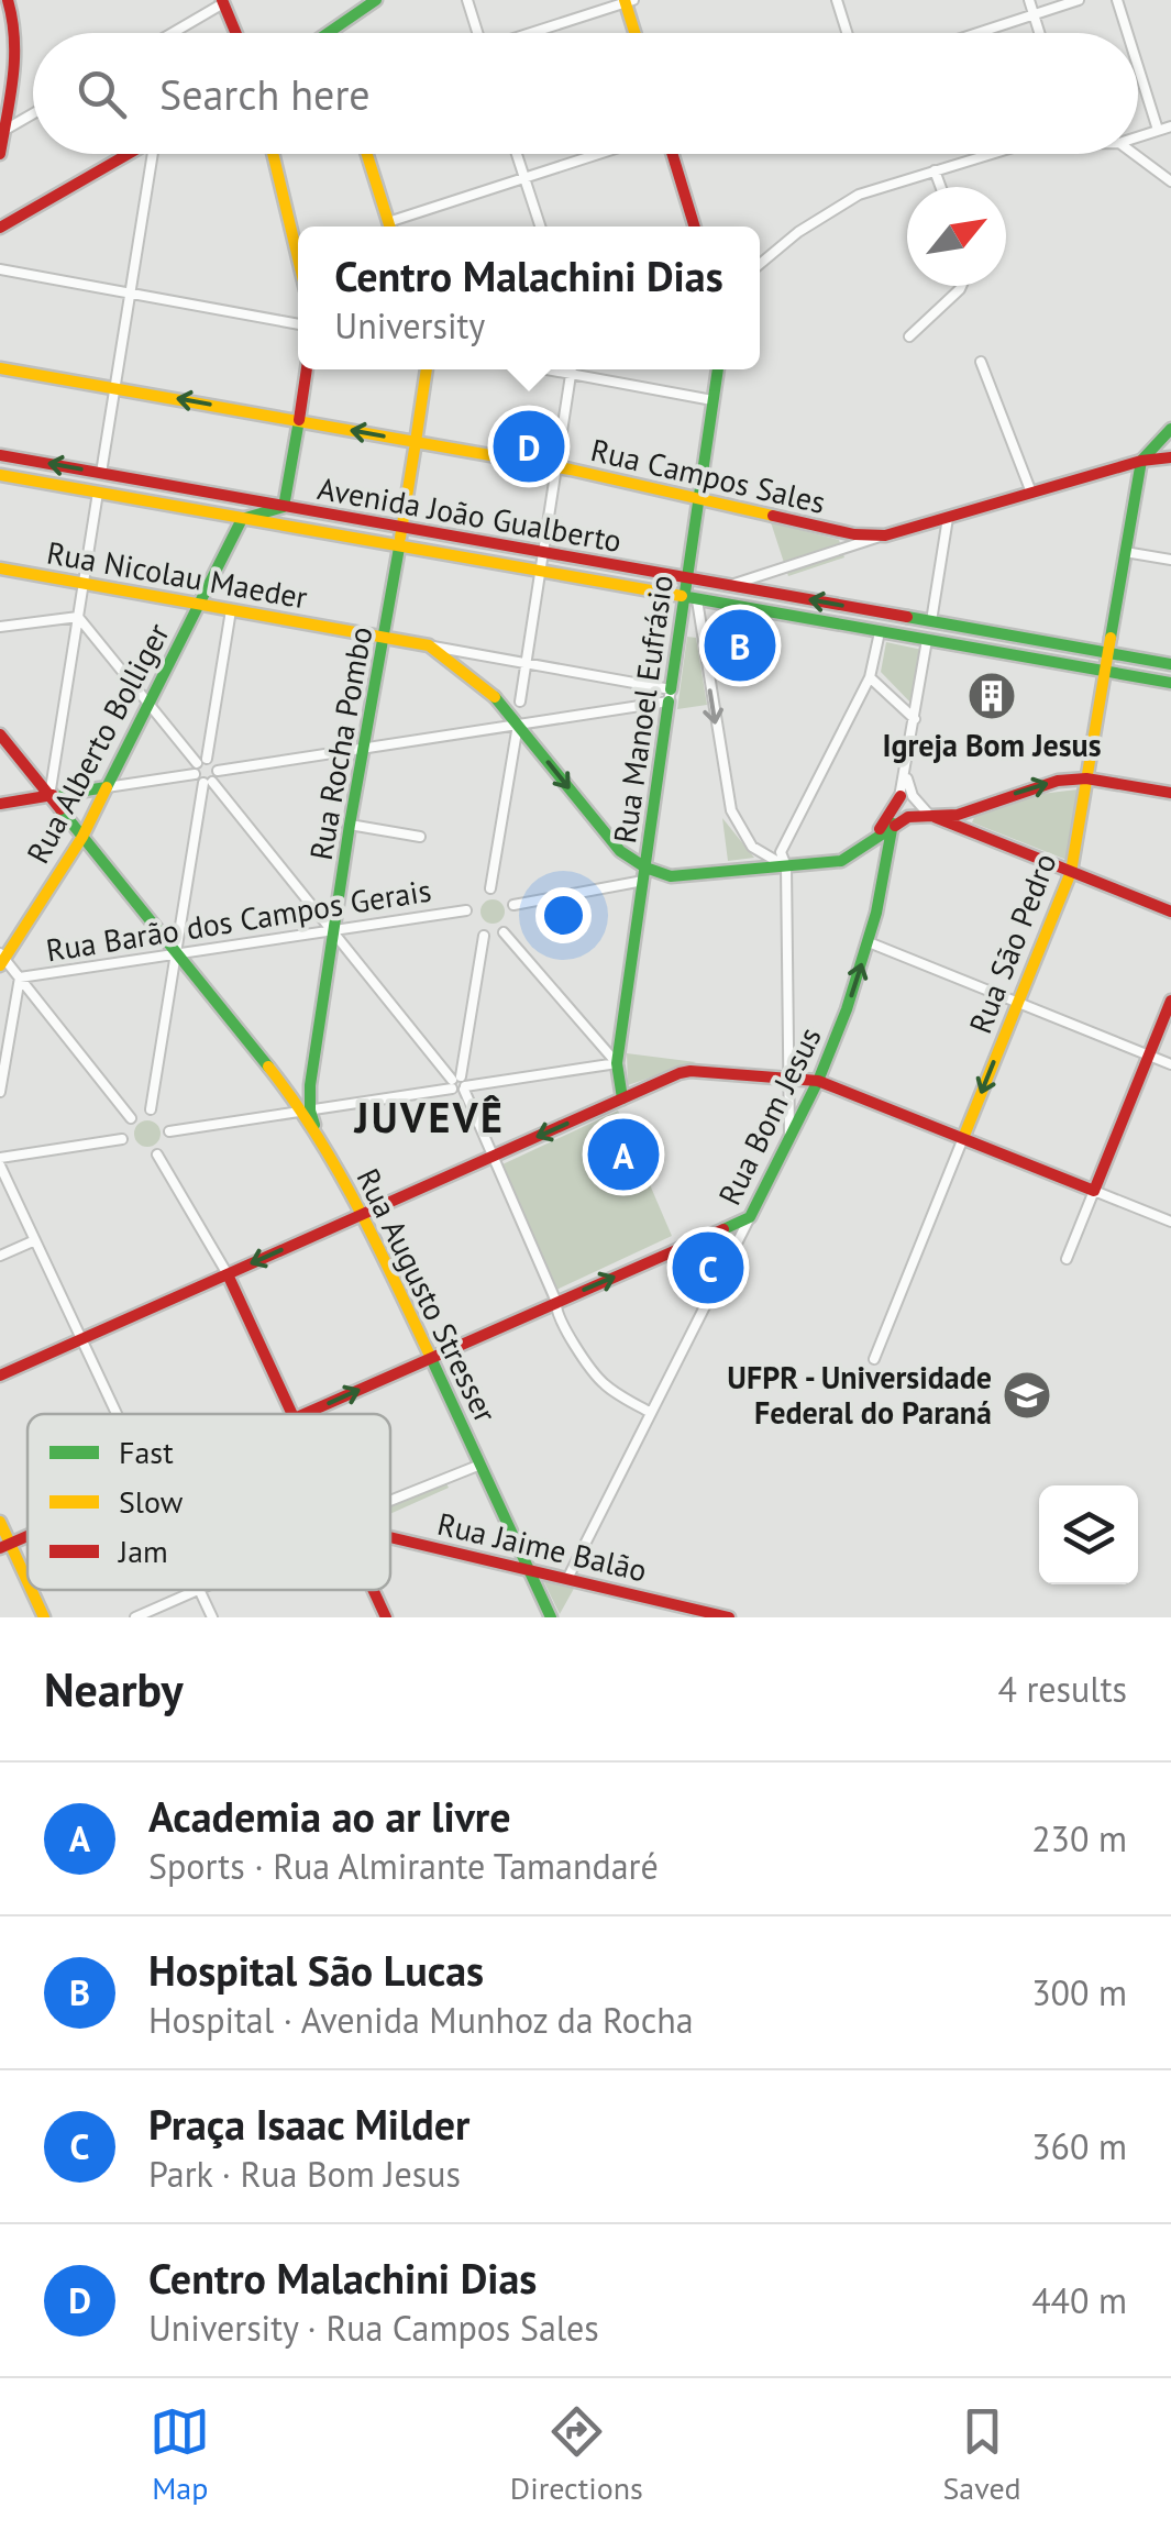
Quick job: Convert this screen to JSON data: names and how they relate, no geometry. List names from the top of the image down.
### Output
{
  "streets": {
    "main road": [
      "Rua Campos Sales",
      "Avenida João Gualberto",
      "Rua Nicolau Maeder",
      "Rua Manoel Eufrásio",
      "Rua Alberto Bolliger",
      "Rua Rocha Pombo",
      "Rua São Pedro",
      "Rua Bom Jesus",
      "Rua Augusto Stresser",
      "Rua Jaime Balão"
    ],
    "street": ["Rua Barão dos Campos Gerais"]
  },
  "crossings": [
    ["Rua Campos Sales", "Rua Manoel Eufrásio"],
    ["Rua Campos Sales", "Rua Rocha Pombo"],
    ["Avenida João Gualberto", "Rua Manoel Eufrásio"],
    ["Avenida João Gualberto", "Rua Alberto Bolliger"],
    ["Avenida João Gualberto", "Rua Rocha Pombo"],
    ["Avenida João Gualberto", "Rua São Pedro"],
    ["Avenida João Gualberto", "Rua Bom Jesus"],
    ["Rua Nicolau Maeder", "Rua Manoel Eufrásio"],
    ["Rua Nicolau Maeder", "Rua Alberto Bolliger"],
    ["Rua Nicolau Maeder", "Rua Rocha Pombo"],
    ["Rua Manoel Eufrásio", "Rua Rocha Pombo"],
    ["Rua Manoel Eufrásio", "Rua Barão dos Campos Gerais"],
    ["Rua Rocha Pombo", "Rua Barão dos Campos Gerais"],
    ["Rua Rocha Pombo", "Rua Augusto Stresser"],
    ["Rua Bom Jesus", "Rua Jaime Balão"],
    ["Rua Augusto Stresser", "Rua Jaime Balão"]
  ],
  "districts": ["JUVEVÊ"],
  "places": {
    "building": ["Igreja Bom Jesus"],
    "school or university": ["UFPR - Universidade Federal do Paraná"]
  },
  "legend": ["Fast", "Slow", "Jam"],
  "north": "top right",
  "page": {
    "search": "Search here",
    "popup": ["Centro Malachini Dias", "University"],
    "pins": [
      "D",
      "B",
      "A",
      "C"
    ],
    "heading": ["Nearby", "4 results"],
    "list": [
      {
        "mark": "A",
        "name": "Academia ao ar livre",
        "note": "Sports · Rua Almirante Tamandaré",
        "value": "230 m"
      },
      {
        "mark": "B",
        "name": "Hospital São Lucas",
        "note": "Hospital · Avenida Munhoz da Rocha",
        "value": "300 m"
      },
      {
        "mark": "C",
        "name": "Praça Isaac Milder",
        "note": "Park · Rua Bom Jesus",
        "value": "360 m"
      },
      {
        "mark": "D",
        "name": "Centro Malachini Dias",
        "note": "University · Rua Campos Sales",
        "value": "440 m"
      }
    ],
    "nav": ["Map", "Directions", "Saved"]
  }
}
